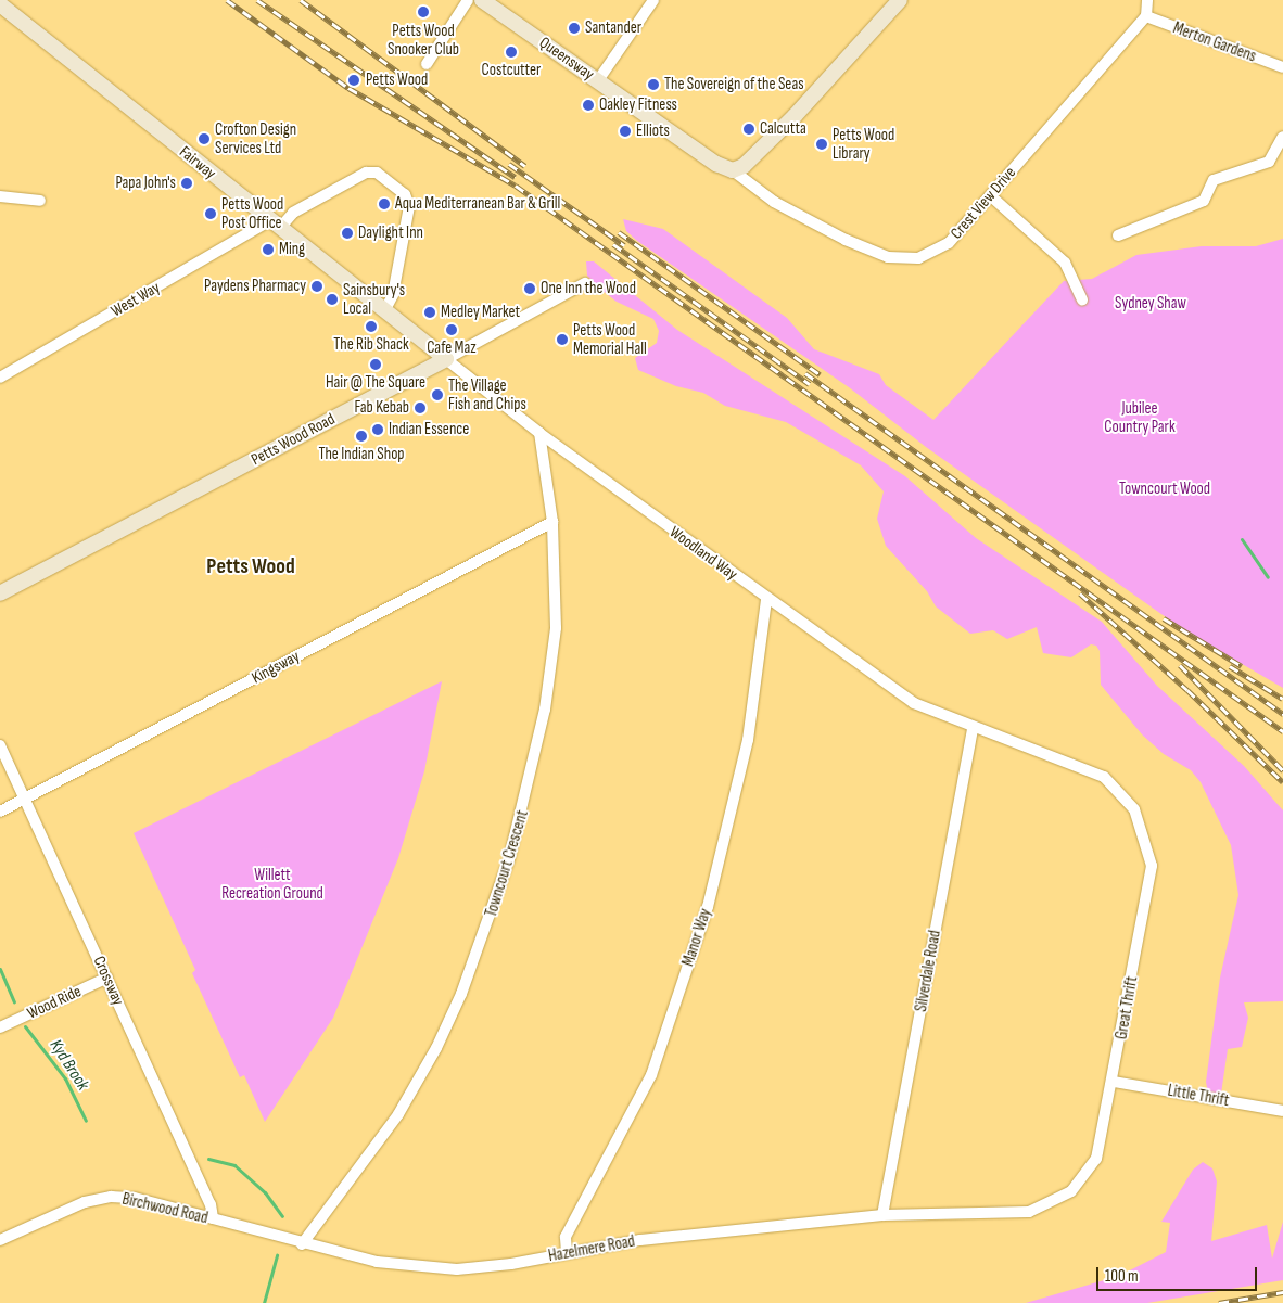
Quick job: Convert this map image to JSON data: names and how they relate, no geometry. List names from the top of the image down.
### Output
{
  "streets": {
    "street": [
      "Merton Gardens",
      "Queensway",
      "Fairway",
      "Crest View Drive",
      "West Way",
      "Petts Wood Road",
      "Woodland Way",
      "Kingsway",
      "Towncourt Crescent",
      "Manor Way",
      "Silverdale Road",
      "Crossway",
      "Wood Ride",
      "Great Thrift",
      "Little Thrift",
      "Birchwood Road",
      "Hazelmere Road"
    ]
  },
  "crossings": [
    ["Merton Gardens", "Crest View Drive"],
    ["Queensway", "Crest View Drive"],
    ["Fairway", "West Way"],
    ["Fairway", "Petts Wood Road"],
    ["Fairway", "Woodland Way"],
    ["Petts Wood Road", "Woodland Way"],
    ["Woodland Way", "Towncourt Crescent"],
    ["Woodland Way", "Manor Way"],
    ["Woodland Way", "Silverdale Road"],
    ["Woodland Way", "Great Thrift"],
    ["Kingsway", "Towncourt Crescent"],
    ["Kingsway", "Crossway"],
    ["Towncourt Crescent", "Birchwood Road"],
    ["Towncourt Crescent", "Hazelmere Road"],
    ["Manor Way", "Hazelmere Road"],
    ["Silverdale Road", "Great Thrift"],
    ["Silverdale Road", "Hazelmere Road"],
    ["Crossway", "Wood Ride"],
    ["Crossway", "Birchwood Road"],
    ["Great Thrift", "Little Thrift"],
    ["Great Thrift", "Hazelmere Road"],
    ["Birchwood Road", "Hazelmere Road"]
  ],
  "districts": ["Petts Wood"],
  "water": ["Kyd Brook"],
  "parks": [
    "Sydney Shaw",
    "Jubilee Country Park",
    "Towncourt Wood",
    "Willett Recreation Ground"
  ],
  "places": [
    "Petts Wood Snooker Club",
    "Santander",
    "Costcutter",
    "Petts Wood",
    "The Sovereign of the Seas",
    "Oakley Fitness",
    "Calcutta",
    "Elliots",
    "Crofton Design Services Ltd",
    "Petts Wood Library",
    "Papa John's",
    "Aqua Mediterranean Bar & Grill",
    "Petts Wood Post Office",
    "Daylight Inn",
    "Ming",
    "Paydens Pharmacy",
    "One Inn the Wood",
    "Sainsbury's Local",
    "Medley Market",
    "The Rib Shack",
    "Cafe Maz",
    "Petts Wood Memorial Hall",
    "Hair @ The Square",
    "The Village Fish and Chips",
    "Fab Kebab",
    "Indian Essence",
    "The Indian Shop"
  ],
  "scale_bar": "100 m"
}
